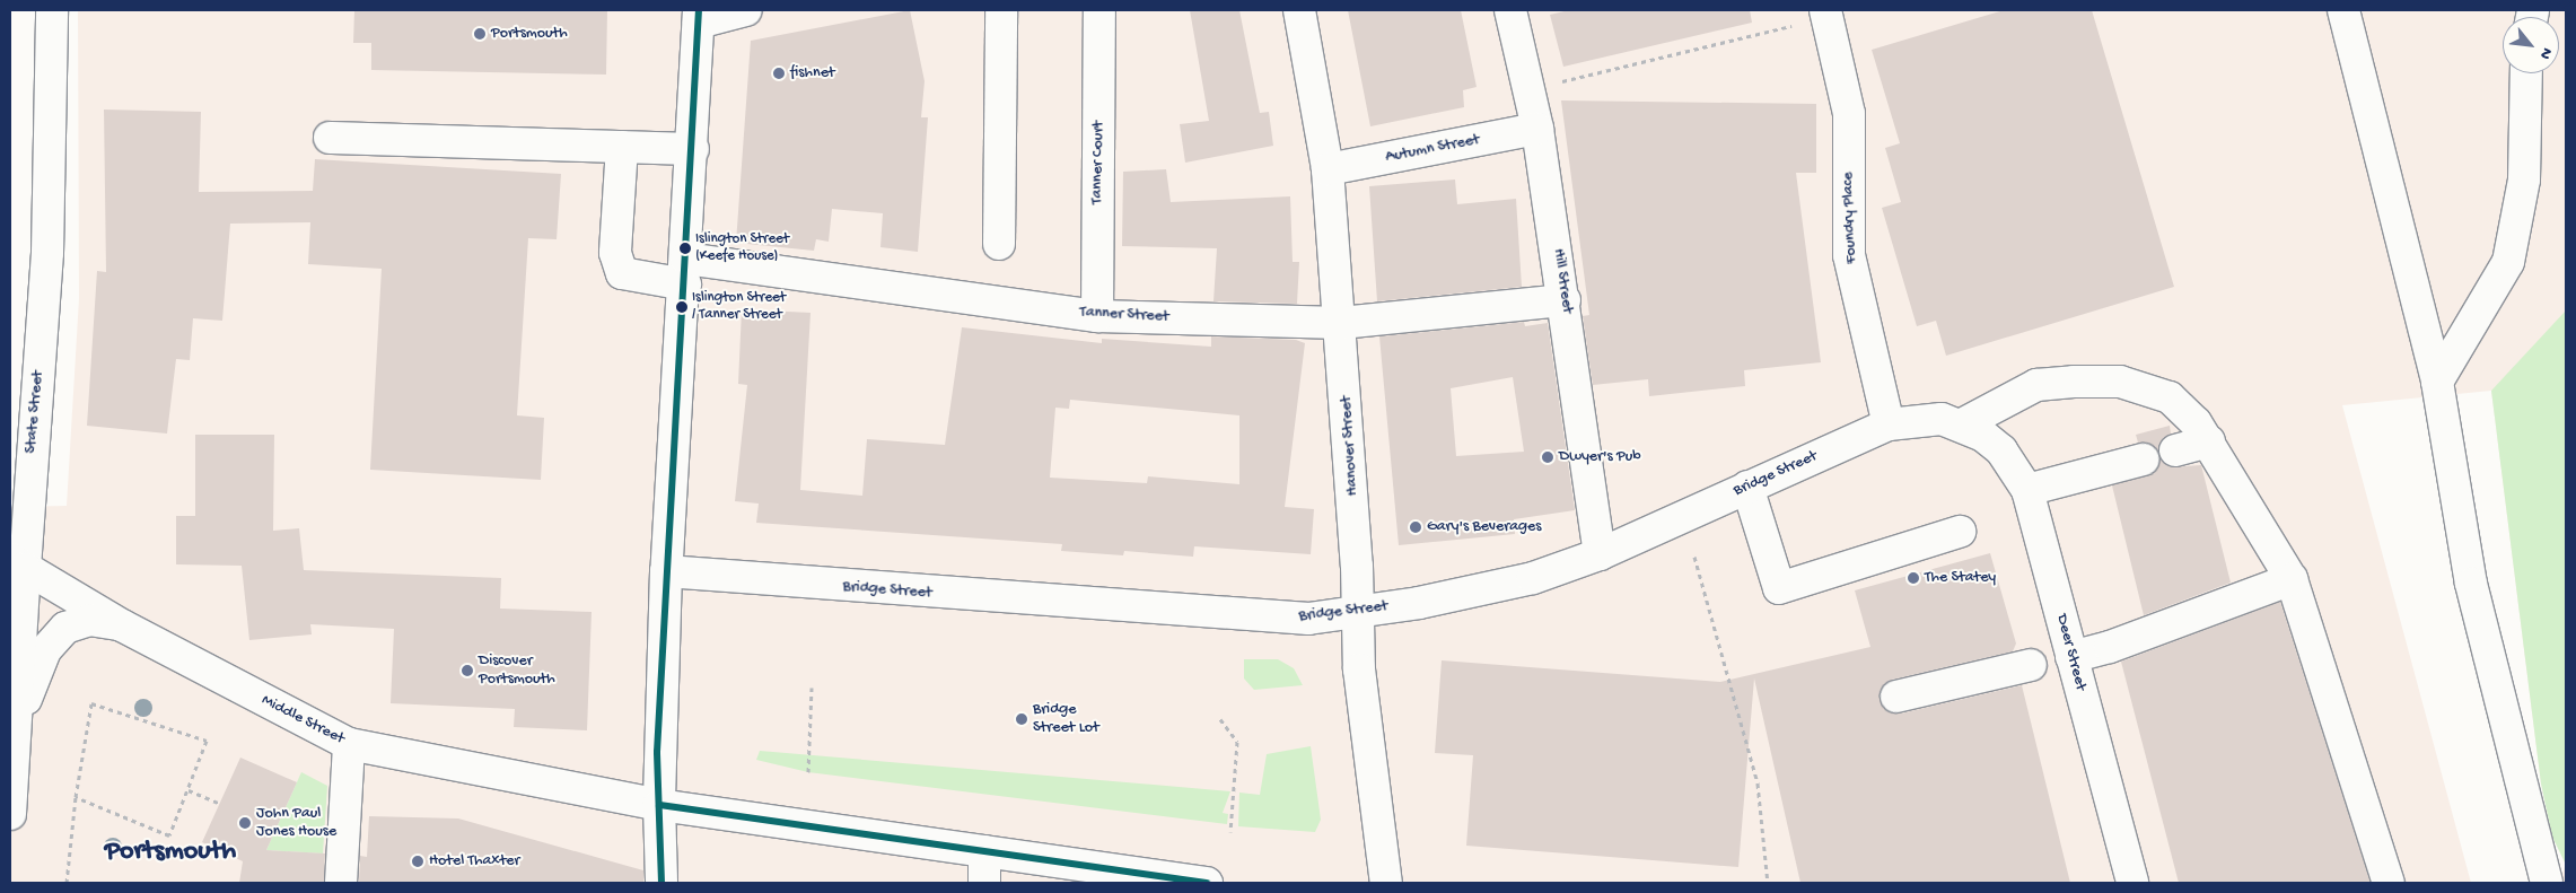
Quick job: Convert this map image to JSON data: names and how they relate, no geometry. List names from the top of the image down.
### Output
{
  "streets": {
    "street": [
      "Autumn Street",
      "Tanner Court",
      "Foundry Place",
      "Hill Street",
      "Tanner Street",
      "State Street",
      "Hanover Street",
      "Bridge Street",
      "Deer Street",
      "Middle Street"
    ]
  },
  "crossings": [
    ["Autumn Street", "Hill Street"],
    ["Autumn Street", "Hanover Street"],
    ["Tanner Court", "Tanner Street"],
    ["Foundry Place", "Bridge Street"],
    ["Hill Street", "Tanner Street"],
    ["Hill Street", "Bridge Street"],
    ["Tanner Street", "Hanover Street"],
    ["State Street", "Middle Street"],
    ["Hanover Street", "Bridge Street"],
    ["Bridge Street", "Deer Street"]
  ],
  "districts": ["Portsmouth"],
  "places": [
    "Portsmouth",
    "fishnet",
    "Islington Street (Keefe House)",
    "Islington Street / Tanner Street",
    "Dwyer's Pub",
    "Gary's Beverages",
    "The Statey",
    "Discover Portsmouth",
    "Bridge Street Lot",
    "John Paul Jones House",
    "Hotel Thaxter"
  ],
  "north": "bottom right"
}
